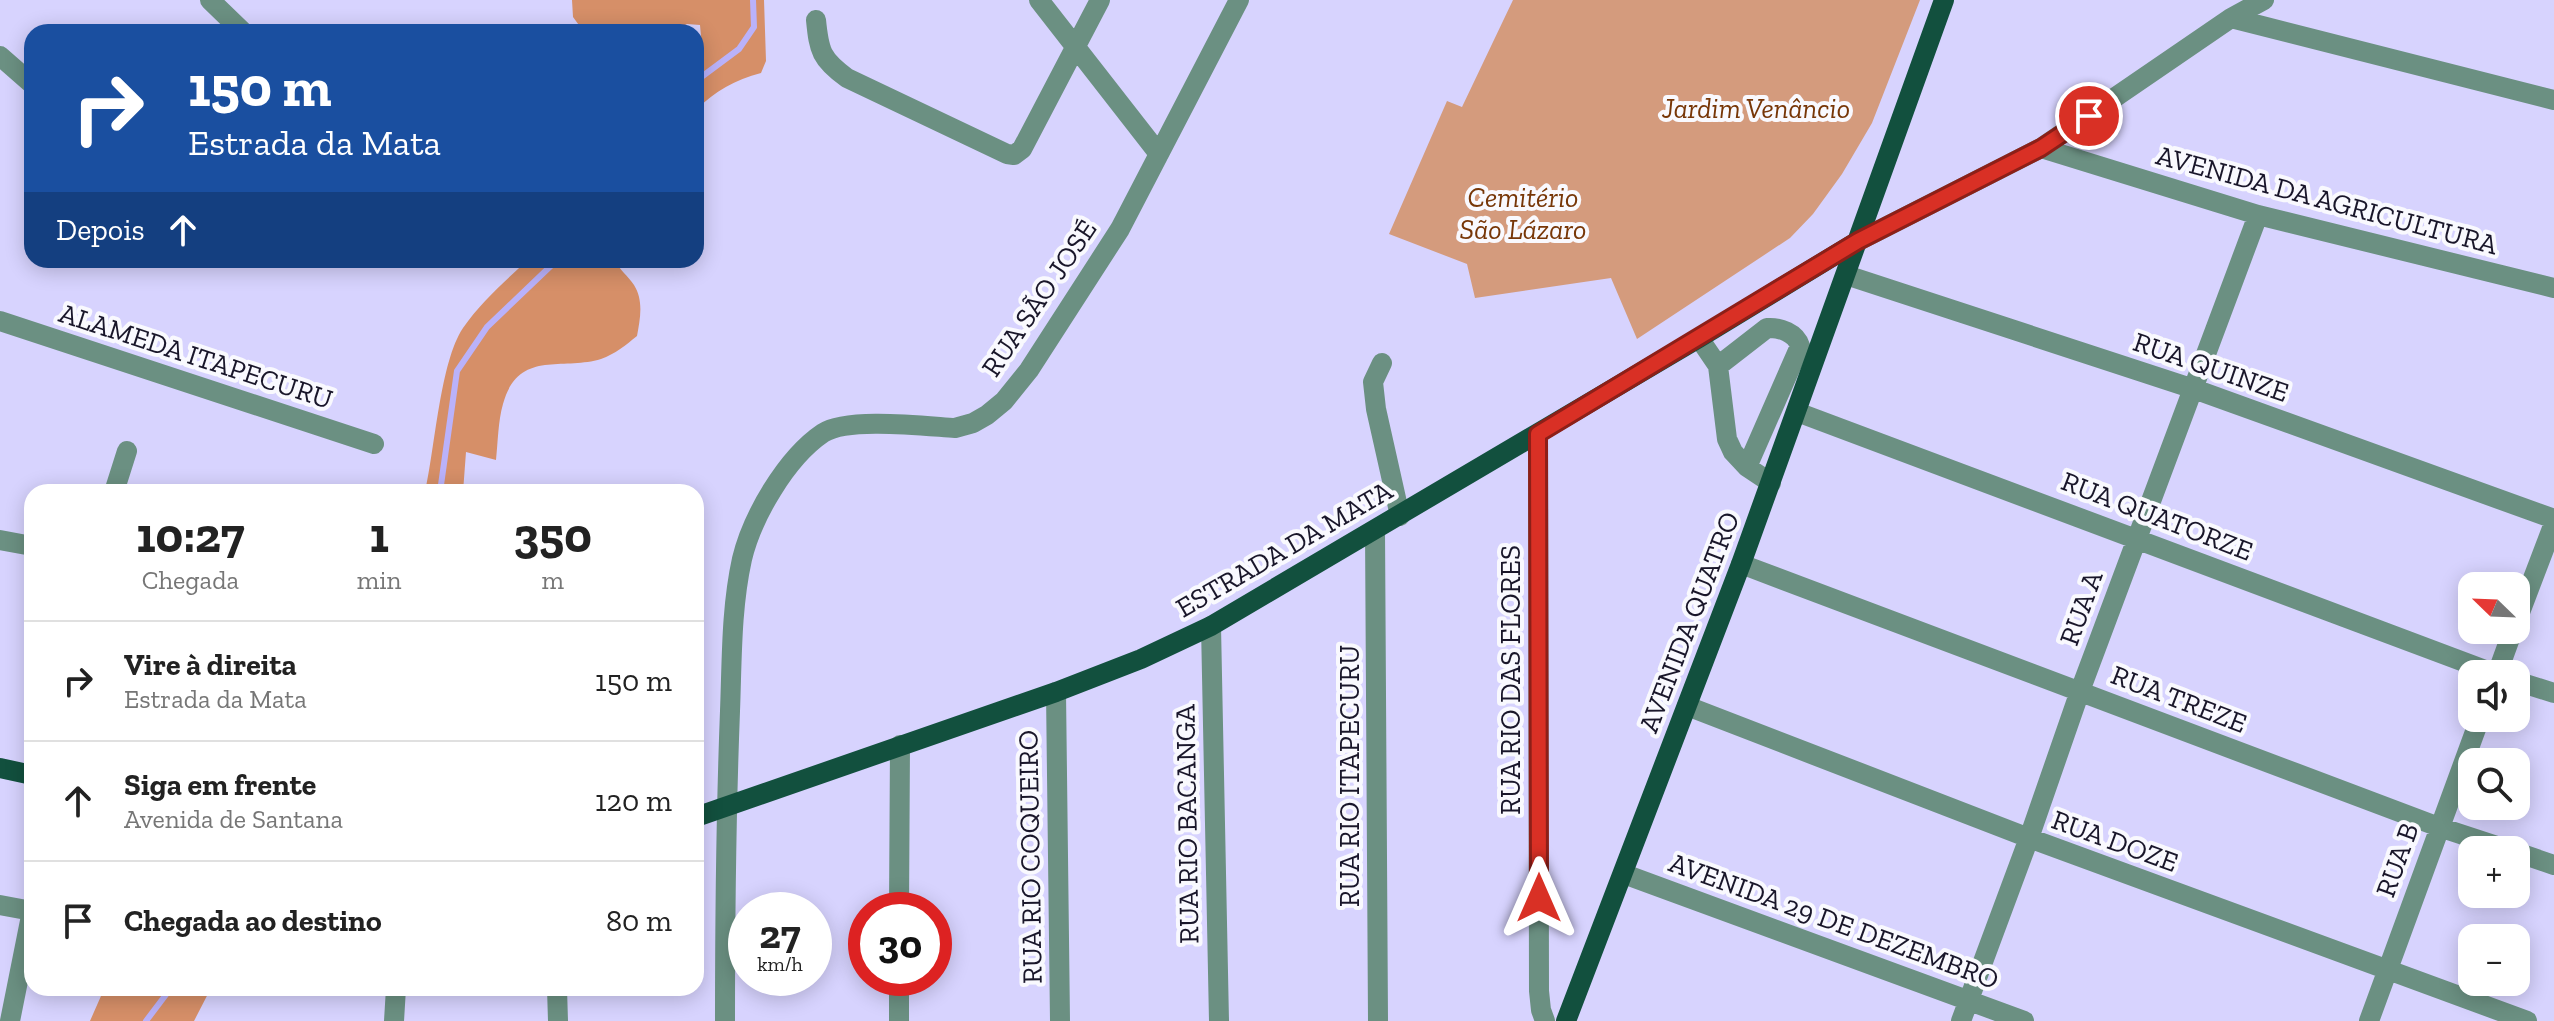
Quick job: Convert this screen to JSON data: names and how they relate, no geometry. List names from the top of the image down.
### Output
{
  "streets": {
    "main road": ["ESTRADA DA MATA", "AVENIDA QUATRO"],
    "street": [
      "AVENIDA DA AGRICULTURA",
      "RUA SÃO JOSÉ",
      "ALAMEDA ITAPECURU",
      "RUA QUINZE",
      "RUA QUATORZE",
      "RUA A",
      "RUA RIO DAS FLORES",
      "RUA TREZE",
      "RUA RIO ITAPECURU",
      "RUA RIO BACANGA",
      "RUA DOZE",
      "RUA RIO COQUEIRO",
      "RUA B",
      "AVENIDA 29 DE DEZEMBRO"
    ]
  },
  "crossings": [
    ["AVENIDA DA AGRICULTURA", "RUA A"],
    ["RUA SÃO JOSÉ", "ESTRADA DA MATA"],
    ["RUA QUINZE", "RUA A"],
    ["RUA QUINZE", "AVENIDA QUATRO"],
    ["RUA QUATORZE", "RUA A"],
    ["RUA QUATORZE", "AVENIDA QUATRO"],
    ["ESTRADA DA MATA", "AVENIDA QUATRO"],
    ["ESTRADA DA MATA", "RUA RIO DAS FLORES"],
    ["ESTRADA DA MATA", "RUA RIO ITAPECURU"],
    ["ESTRADA DA MATA", "RUA RIO BACANGA"],
    ["ESTRADA DA MATA", "RUA RIO COQUEIRO"],
    ["RUA A", "RUA TREZE"],
    ["RUA A", "RUA DOZE"],
    ["RUA A", "AVENIDA 29 DE DEZEMBRO"],
    ["AVENIDA QUATRO", "RUA TREZE"],
    ["AVENIDA QUATRO", "RUA DOZE"],
    ["AVENIDA QUATRO", "AVENIDA 29 DE DEZEMBRO"],
    ["RUA TREZE", "RUA B"],
    ["RUA DOZE", "RUA B"]
  ],
  "parks": ["Jardim Venâncio", "Cemitério São Lázaro"],
  "north": "top left",
  "page": {
    "turn": ["150 m", "Estrada da Mata"],
    "then": "Depois",
    "eta": [
      "10:27",
      "Chegada",
      "1",
      "min",
      "350",
      "m"
    ],
    "map_buttons": ["+", "−"],
    "list": [
      {
        "name": "Vire à direita",
        "note": "Estrada da Mata",
        "value": "150 m"
      },
      {
        "name": "Siga em frente",
        "note": "Avenida de Santana",
        "value": "120 m"
      },
      {
        "name": "Chegada ao destino",
        "value": "80 m"
      }
    ],
    "speed": "27 km/h",
    "limit": "30"
  }
}
